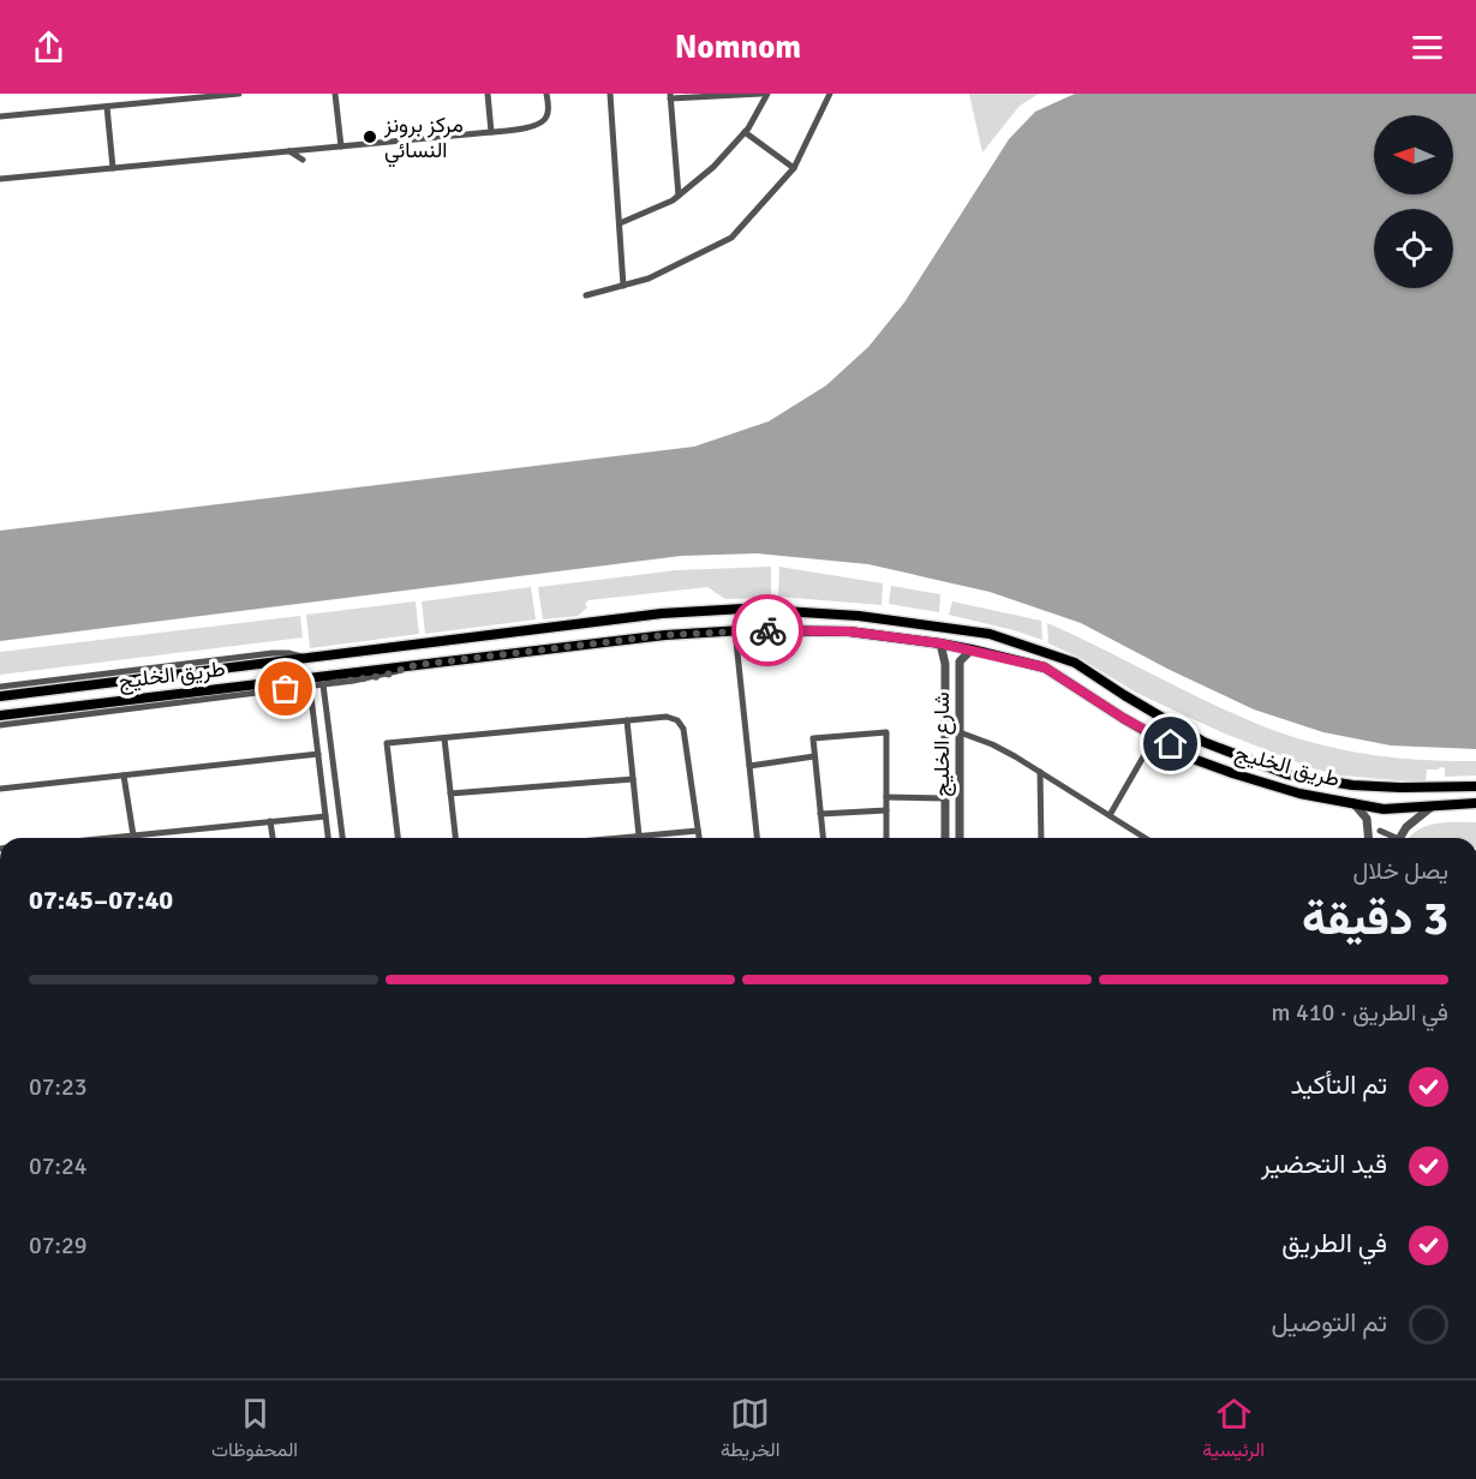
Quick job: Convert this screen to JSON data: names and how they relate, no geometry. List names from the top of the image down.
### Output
{
  "streets": {
    "main road": ["طريق الخليج"],
    "street": ["شارع الخليج"]
  },
  "crossings": [
    ["طريق الخليج", "شارع الخليج"]
  ],
  "places": ["مركز برونز النسائي"],
  "north": "left",
  "page": {
    "header": "Nomnom",
    "heading": ["3 دقيقة", "يصل خلال", "07:40–07:45"],
    "bar": "في الطريق · 410 m",
    "list": [
      ["تم التأكيد", "07:23"],
      ["قيد التحضير", "07:24"],
      ["في الطريق", "07:29"],
      "تم التوصيل"
    ],
    "tabs": ["الرئيسية", "الخريطة", "المحفوظات"]
  }
}
